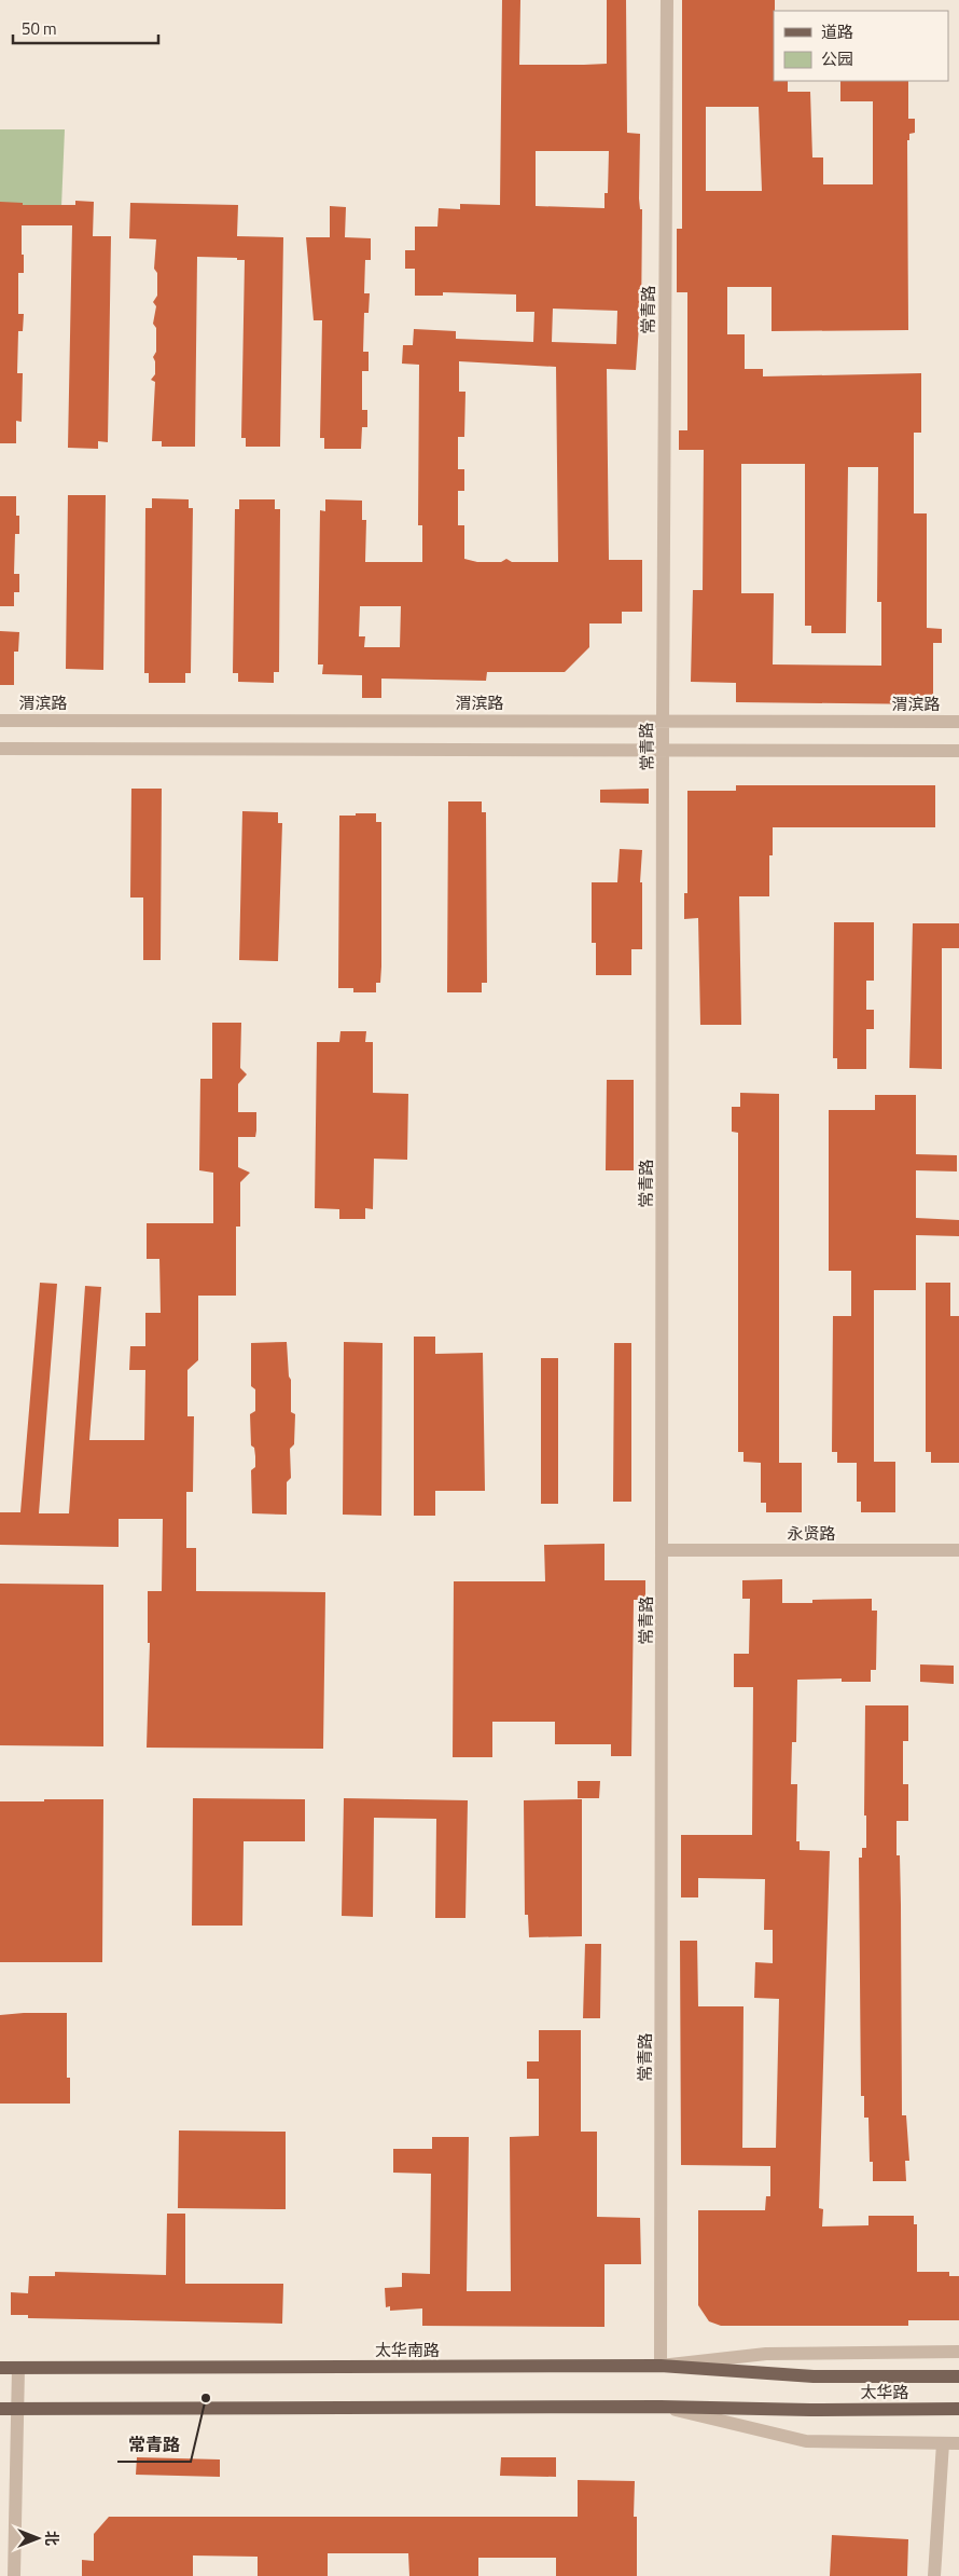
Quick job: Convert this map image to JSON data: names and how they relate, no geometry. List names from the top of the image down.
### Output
{
  "streets": {
    "main road": ["太华南路", "太华路"],
    "street": ["常青路", "渭滨路", "永贤路"]
  },
  "crossings": [
    ["常青路", "渭滨路"],
    ["常青路", "永贤路"],
    ["常青路", "太华南路"],
    ["太华南路", "太华路"]
  ],
  "places": ["常青路"],
  "legend": ["道路", "公园"],
  "scale_bar": "50 m",
  "north": "right"
}
